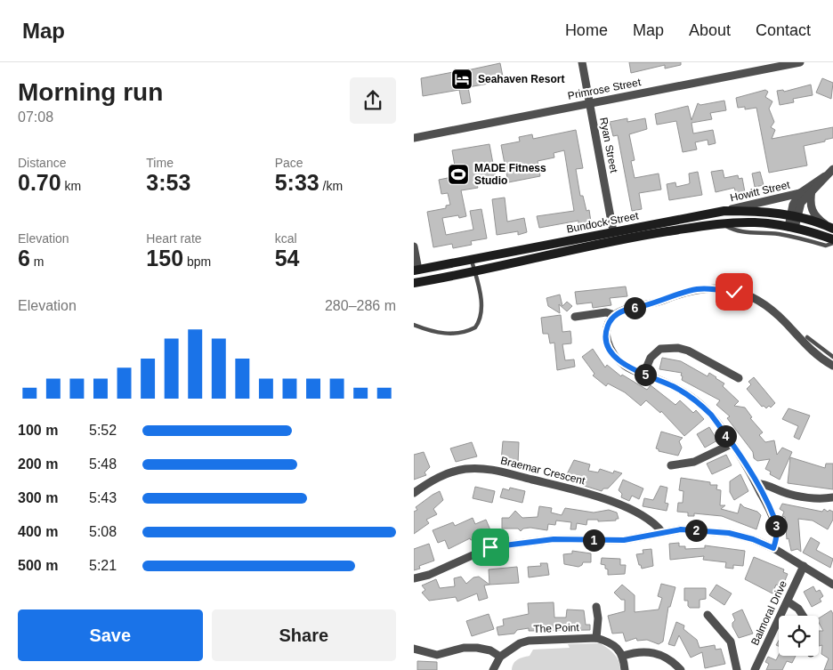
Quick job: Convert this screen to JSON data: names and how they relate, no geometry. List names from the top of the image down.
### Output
{
  "streets": {
    "main road": ["Bundock Street"],
    "street": [
      "Primrose Street",
      "Ryan Street",
      "Howitt Street",
      "Braemar Crescent",
      "Balmoral Drive",
      "The Point"
    ]
  },
  "crossings": [
    ["Primrose Street", "Ryan Street"],
    ["Ryan Street", "Bundock Street"],
    ["Howitt Street", "Bundock Street"]
  ],
  "places": {
    "hotel": ["Seahaven Resort"],
    "sports": ["MADE Fitness Studio"]
  },
  "page": {
    "header": "Map",
    "nav": [
      "Home",
      "Map",
      "About",
      "Contact"
    ],
    "heading": ["Morning run", "07:08"],
    "stats": [
      ["Distance", "0.70 km"],
      ["Time", "3:53"],
      ["Pace", "5:33 /km"],
      ["Elevation", "6 m"],
      ["Heart rate", "150 bpm"],
      ["kcal", "54"]
    ],
    "chart": ["Elevation", "280–286 m"],
    "pins": [
      "6",
      "5",
      "4",
      "3",
      "2",
      "1"
    ],
    "list": [
      {
        "name": "100 m",
        "note": "5:52"
      },
      {
        "name": "200 m",
        "note": "5:48"
      },
      {
        "name": "300 m",
        "note": "5:43"
      },
      {
        "name": "400 m",
        "note": "5:08"
      },
      {
        "name": "500 m",
        "note": "5:21"
      }
    ],
    "buttons": ["Save", "Share"]
  }
}
